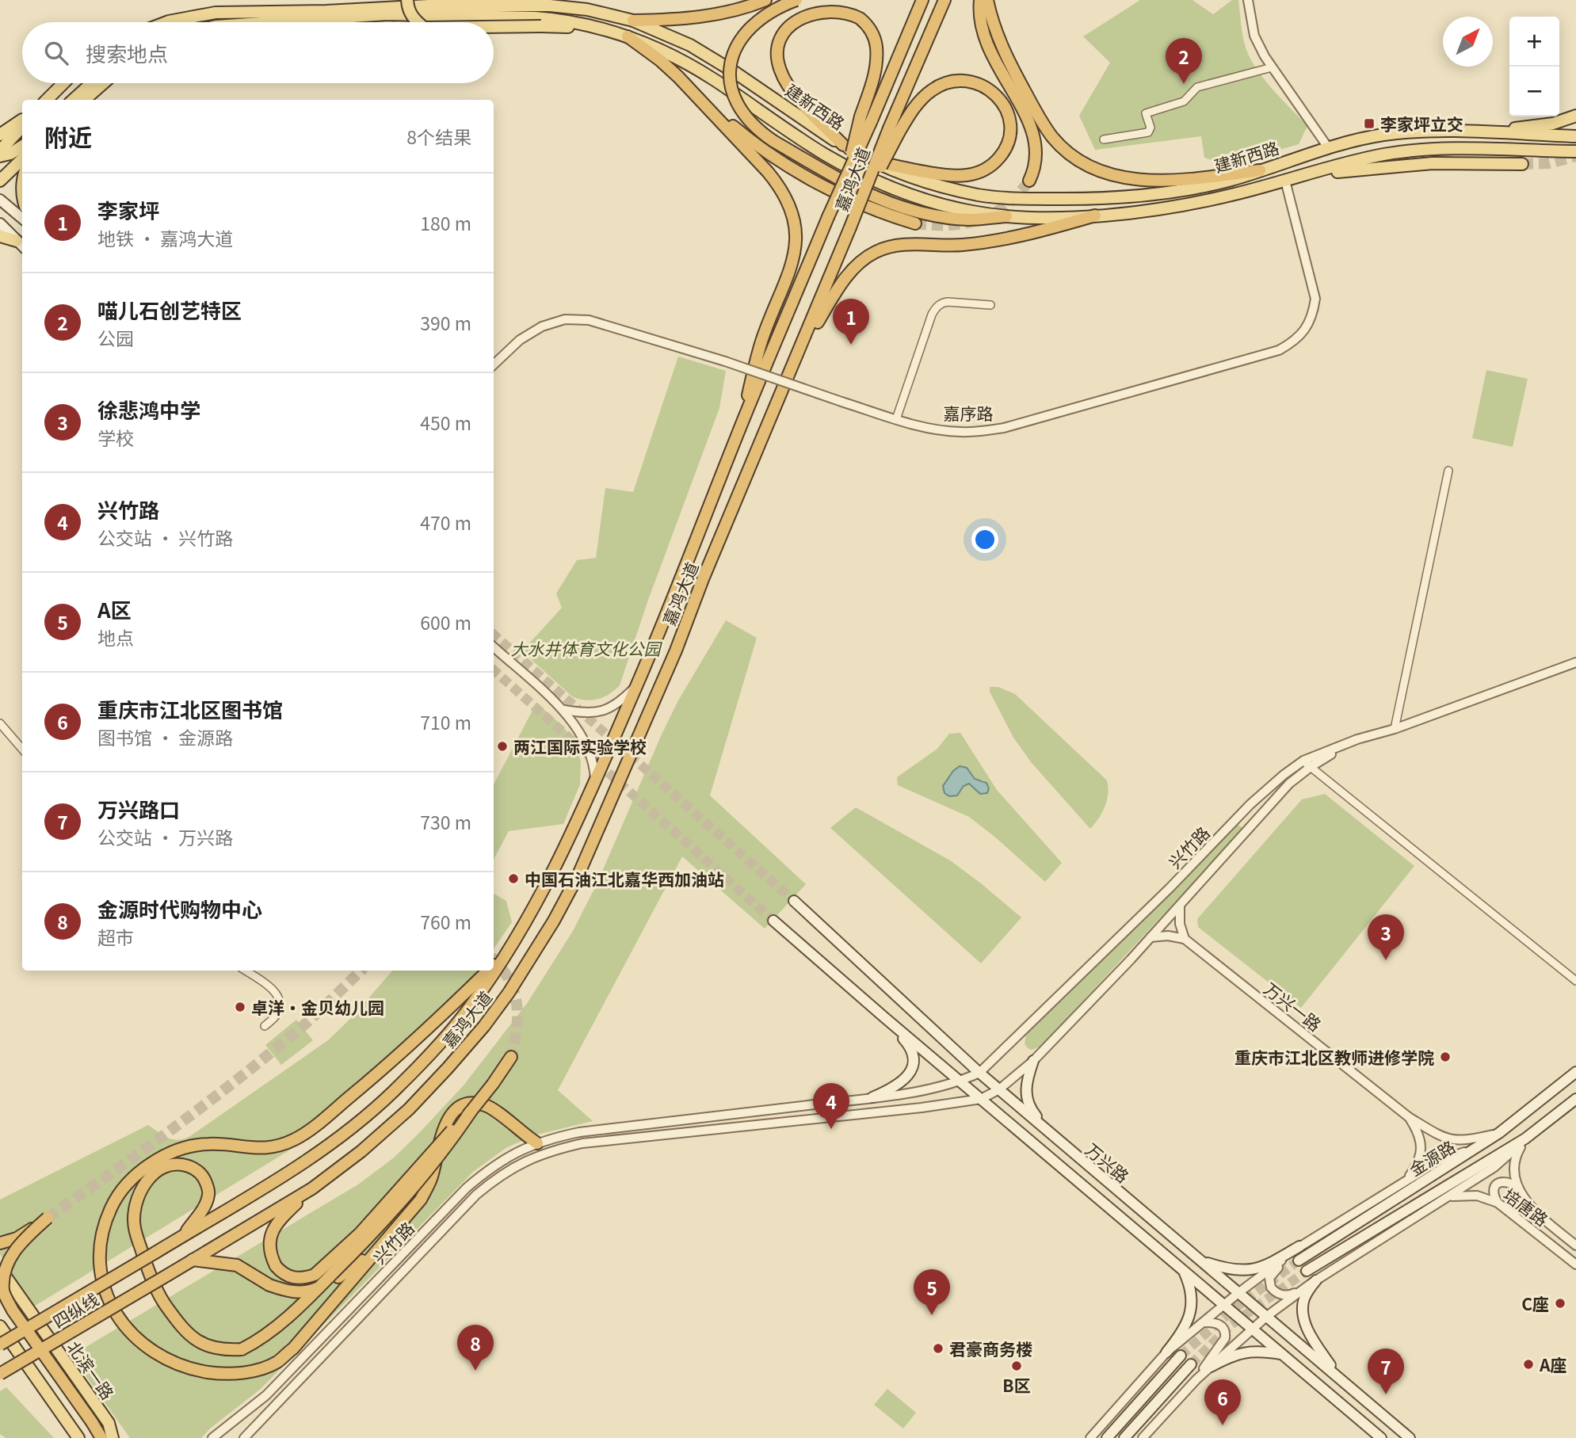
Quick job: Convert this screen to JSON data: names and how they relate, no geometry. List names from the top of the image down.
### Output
{
  "streets": {
    "highway": ["嘉鸿大道", "四纵线"],
    "main road": [
      "建新西路",
      "金源路",
      "万兴路",
      "北滨一路"
    ],
    "street": [
      "嘉序路",
      "兴竹路",
      "万兴一路",
      "培唐路"
    ]
  },
  "crossings": [
    ["建新西路", "嘉序路"],
    ["嘉鸿大道", "四纵线"],
    ["兴竹路", "万兴路"],
    ["万兴一路", "金源路"],
    ["金源路", "培唐路"]
  ],
  "parks": ["大水井体育文化公园"],
  "places": {
    "transit": ["李家坪立交"],
    "other": [
      "两江国际实验学校",
      "中国石油江北嘉华西加油站",
      "卓洋·金贝幼儿园",
      "重庆市江北区教师进修学院",
      "C座",
      "君豪商务楼",
      "A座",
      "B区"
    ]
  },
  "north": "top right",
  "page": {
    "map_buttons": ["+", "−"],
    "search": "搜索地点",
    "pins": [
      "2",
      "1",
      "3",
      "4",
      "5",
      "8",
      "7",
      "6"
    ],
    "heading": ["附近", "8个结果"],
    "list": [
      {
        "mark": "1",
        "name": "李家坪",
        "note": "地铁 · 嘉鸿大道",
        "value": "180 m"
      },
      {
        "mark": "2",
        "name": "喵儿石创艺特区",
        "note": "公园",
        "value": "390 m"
      },
      {
        "mark": "3",
        "name": "徐悲鸿中学",
        "note": "学校",
        "value": "450 m"
      },
      {
        "mark": "4",
        "name": "兴竹路",
        "note": "公交站 · 兴竹路",
        "value": "470 m"
      },
      {
        "mark": "5",
        "name": "A区",
        "note": "地点",
        "value": "600 m"
      },
      {
        "mark": "6",
        "name": "重庆市江北区图书馆",
        "note": "图书馆 · 金源路",
        "value": "710 m"
      },
      {
        "mark": "7",
        "name": "万兴路口",
        "note": "公交站 · 万兴路",
        "value": "730 m"
      },
      {
        "mark": "8",
        "name": "金源时代购物中心",
        "note": "超市",
        "value": "760 m"
      }
    ]
  }
}
